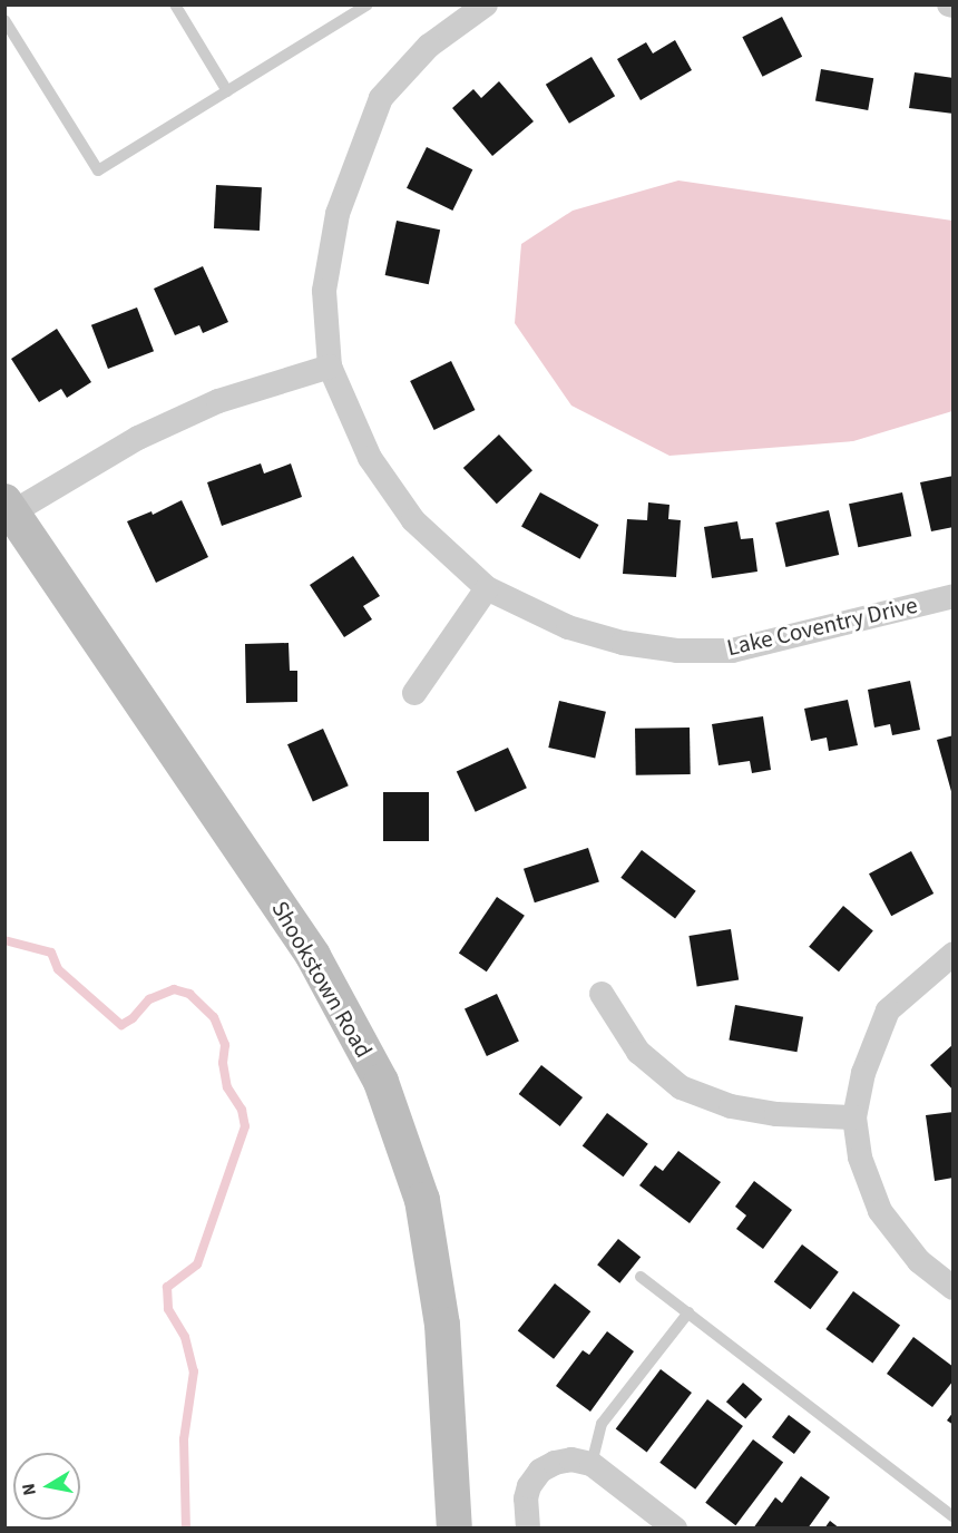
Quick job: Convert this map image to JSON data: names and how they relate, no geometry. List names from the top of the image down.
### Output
{
  "streets": {
    "street": ["Lake Coventry Drive", "Shookstown Road"]
  },
  "north": "left"
}
